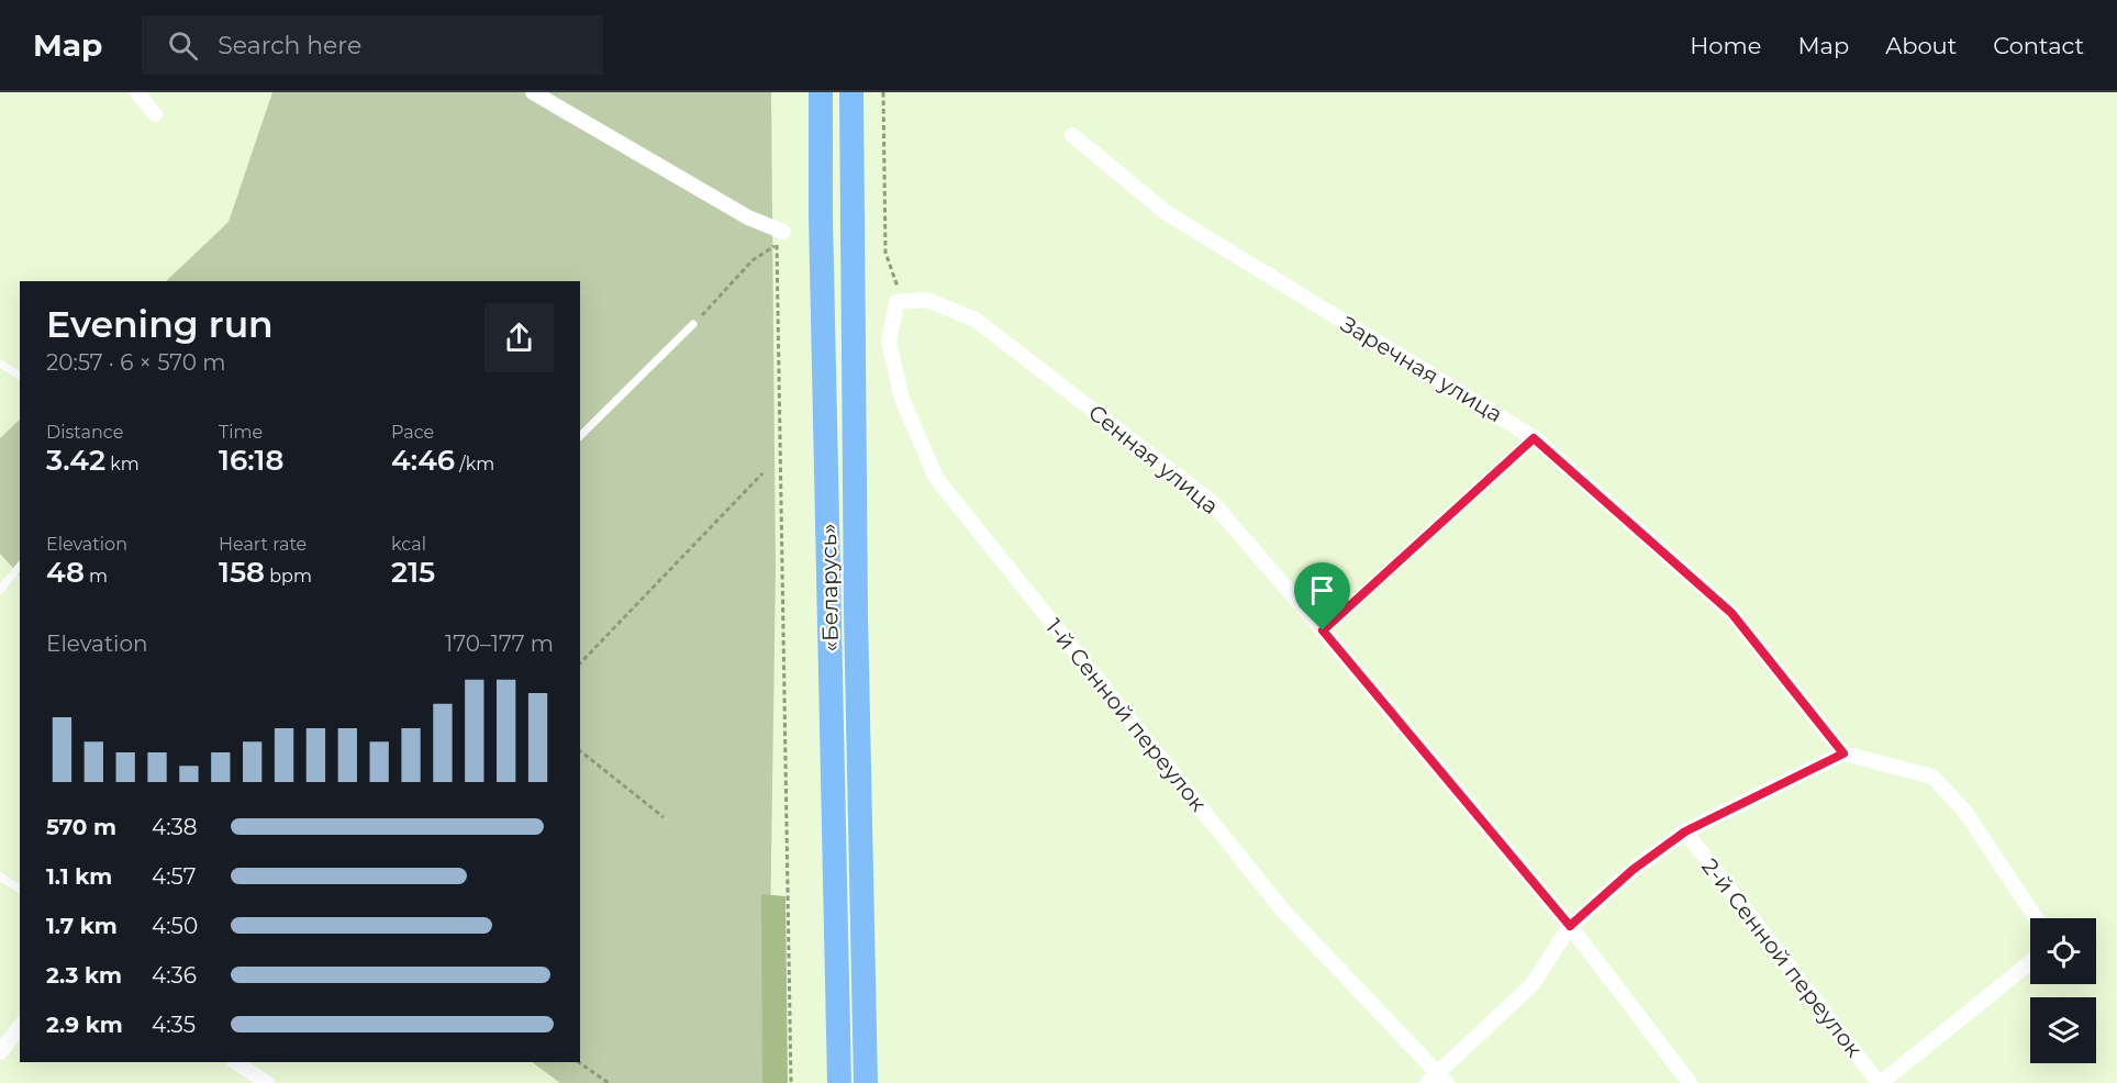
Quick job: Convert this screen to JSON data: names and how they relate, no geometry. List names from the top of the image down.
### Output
{
  "streets": {
    "highway": ["«Беларусь»"],
    "street": [
      "Заречная улица",
      "Сенная улица",
      "1-й Сенной переулок",
      "2-й Сенной переулок"
    ]
  },
  "crossings": [
    ["Сенная улица", "1-й Сенной переулок"]
  ],
  "page": {
    "header": "Map",
    "search": "Search here",
    "nav": [
      "Home",
      "Map",
      "About",
      "Contact"
    ],
    "heading": ["Evening run", "20:57 · 6 × 570 m"],
    "stats": [
      ["Distance", "3.42 km"],
      ["Time", "16:18"],
      ["Pace", "4:46 /km"],
      ["Elevation", "48 m"],
      ["Heart rate", "158 bpm"],
      ["kcal", "215"]
    ],
    "chart": ["Elevation", "170–177 m"],
    "list": [
      {
        "name": "570 m",
        "note": "4:38"
      },
      {
        "name": "1.1 km",
        "note": "4:57"
      },
      {
        "name": "1.7 km",
        "note": "4:50"
      },
      {
        "name": "2.3 km",
        "note": "4:36"
      },
      {
        "name": "2.9 km",
        "note": "4:35"
      }
    ]
  }
}
